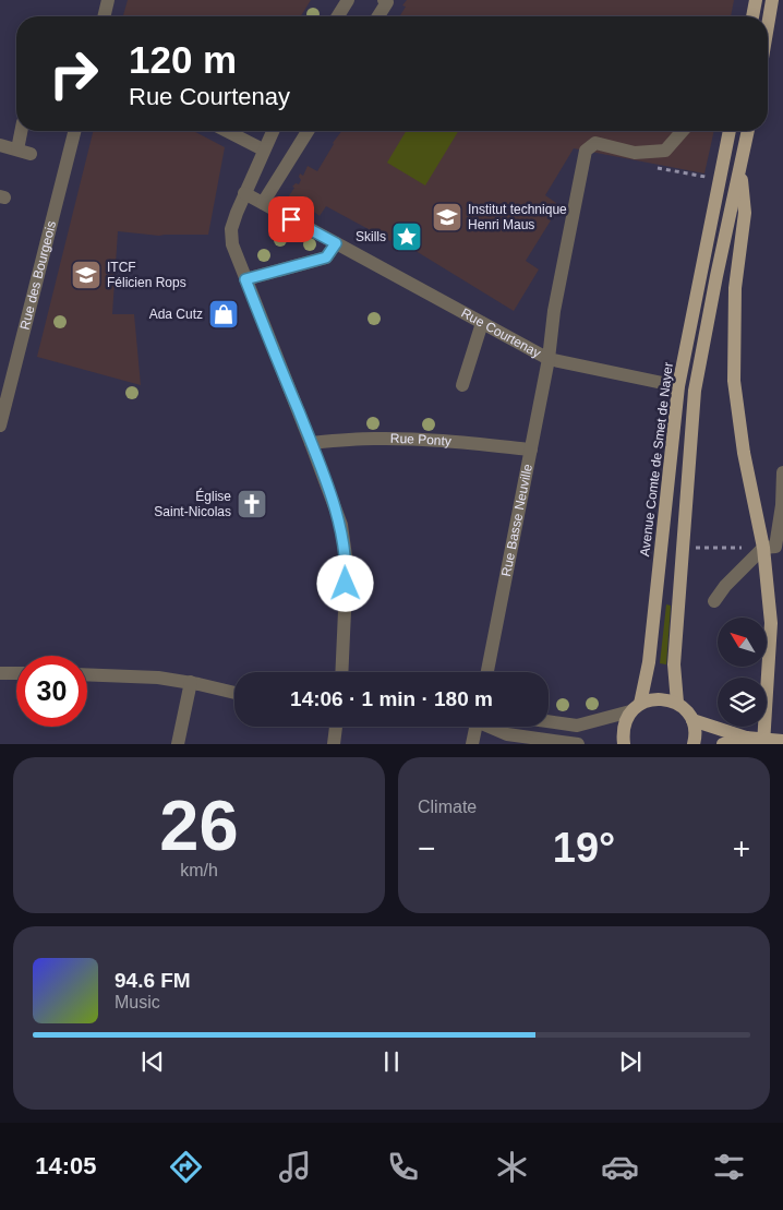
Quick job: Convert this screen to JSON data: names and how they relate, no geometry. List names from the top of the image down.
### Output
{
  "streets": {
    "main road": ["Avenue Comte de Smet de Nayer"],
    "street": [
      "Rue des Bourgeois",
      "Rue Courtenay",
      "Rue Ponty",
      "Rue Basse Neuville"
    ]
  },
  "crossings": [
    ["Rue Courtenay", "Avenue Comte de Smet de Nayer"],
    ["Rue Courtenay", "Rue Basse Neuville"],
    ["Rue Ponty", "Rue Basse Neuville"]
  ],
  "places": {
    "school or university": ["Institut technique Henri Maus", "ITCF Félicien Rops"],
    "place": ["Skills"],
    "shop": ["Ada Cutz"],
    "church": ["Église Saint-Nicolas"]
  },
  "north": "top left",
  "page": {
    "turn": ["120 m", "Rue Courtenay"],
    "limit": "30",
    "trip": "14:06 · 1 min · 180 m",
    "tile": [
      ["26", "km/h"],
      "Climate"
    ],
    "heat": ["−", "19°", "+"],
    "song": ["94.6 FM", "Music"],
    "tabs": "14:05"
  }
}
